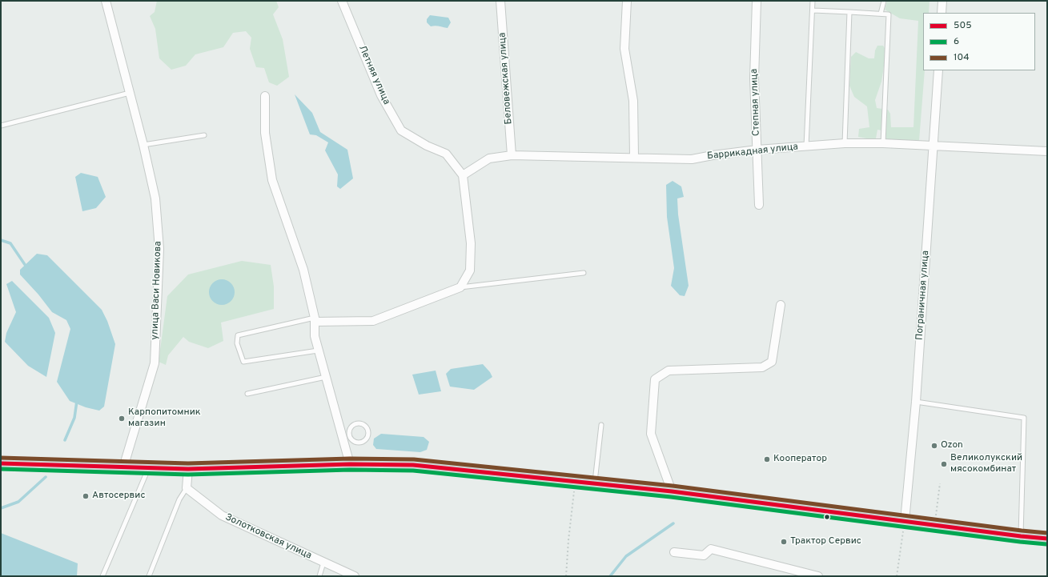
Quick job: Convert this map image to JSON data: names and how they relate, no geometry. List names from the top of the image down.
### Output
{
  "streets": {
    "street": [
      "Летняя улица",
      "Беловежская улица",
      "Степная улица",
      "Баррикадная улица",
      "улица Васи Новикова",
      "Пограничная улица",
      "Золотковская улица"
    ]
  },
  "crossings": [
    ["Летняя улица", "Баррикадная улица"],
    ["Беловежская улица", "Баррикадная улица"],
    ["Степная улица", "Баррикадная улица"],
    ["Баррикадная улица", "Пограничная улица"]
  ],
  "places": [
    "Карпопитомник магазин",
    "Ozon",
    "Кооператор",
    "Великолукский мясокомбинат",
    "Автосервис",
    "Трактор Сервис"
  ],
  "lines": ["transit line 104", "transit line 505", "transit line 6"],
  "legend": ["505", "6", "104"]
}
